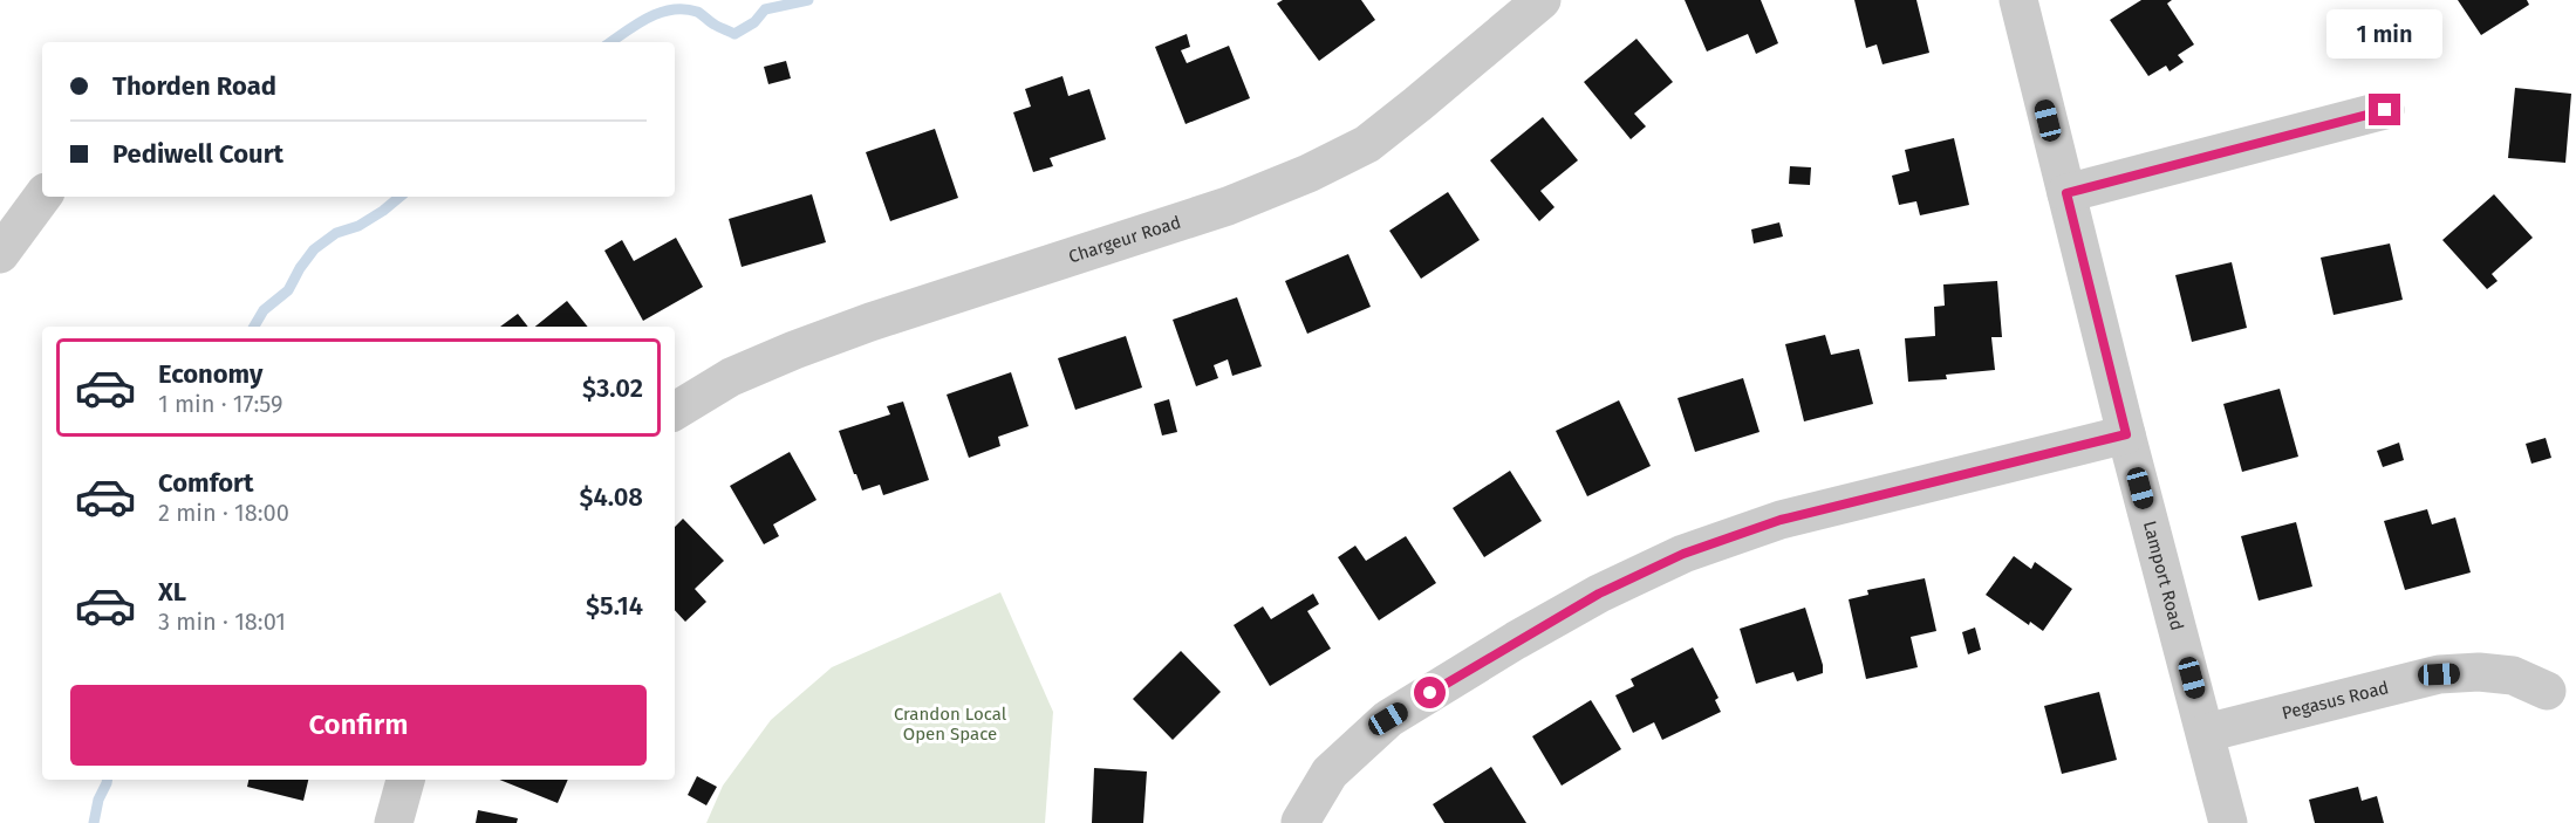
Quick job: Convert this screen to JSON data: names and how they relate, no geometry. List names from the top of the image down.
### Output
{
  "streets": {
    "street": ["Chargeur Road", "Lamport Road", "Pegasus Road"]
  },
  "crossings": [
    ["Lamport Road", "Pegasus Road"]
  ],
  "parks": ["Crandon Local Open Space"],
  "page": {
    "bubble": "1 min",
    "banner": ["Thorden Road", "Pediwell Court"],
    "list": [
      {
        "name": "Economy",
        "note": "1 min · 17:59",
        "value": "$3.02"
      },
      {
        "name": "Comfort",
        "note": "2 min · 18:00",
        "value": "$4.08"
      },
      {
        "name": "XL",
        "note": "3 min · 18:01",
        "value": "$5.14"
      }
    ],
    "buttons": "Confirm"
  }
}
